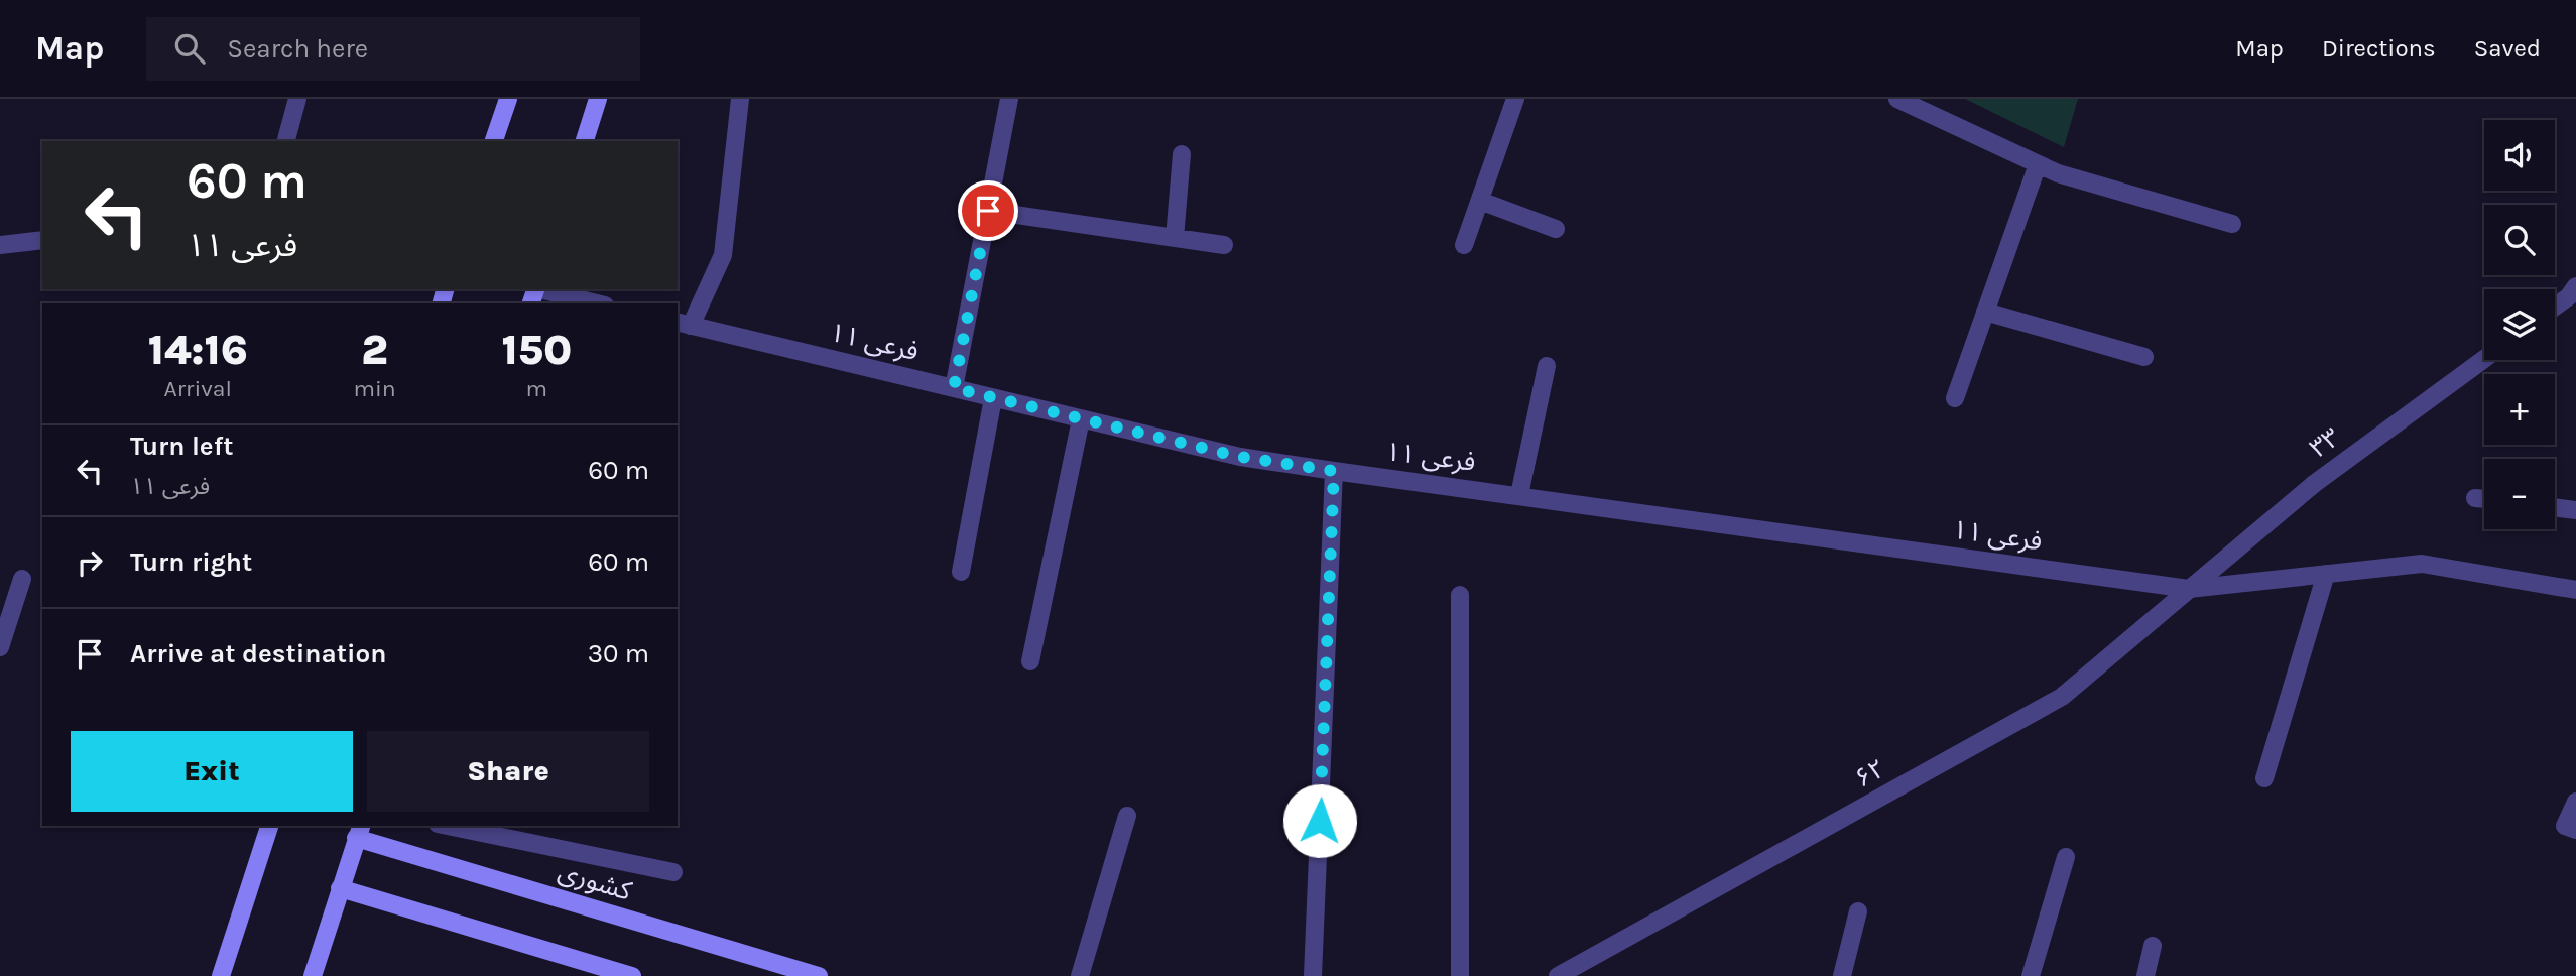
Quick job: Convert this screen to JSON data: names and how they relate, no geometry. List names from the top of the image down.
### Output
{
  "streets": {
    "main road": ["کشوری"],
    "street": ["فرعی ۱۱", "۳۳", "۶۲"]
  },
  "crossings": [
    ["فرعی ۱۱", "۳۳"],
    ["فرعی ۱۱", "۶۲"],
    ["۳۳", "۶۲"]
  ],
  "page": {
    "header": "Map",
    "search": "Search here",
    "nav": ["Map", "Directions", "Saved"],
    "map_buttons": ["+", "−"],
    "turn": ["60 m", "فرعی ۱۱"],
    "eta": [
      "14:16",
      "Arrival",
      "2",
      "min",
      "150",
      "m"
    ],
    "list": [
      {
        "name": "Turn left",
        "note": "فرعی ۱۱",
        "value": "60 m"
      },
      {
        "name": "Turn right",
        "value": "60 m"
      },
      {
        "name": "Arrive at destination",
        "value": "30 m"
      }
    ],
    "buttons": ["Exit", "Share"]
  }
}
